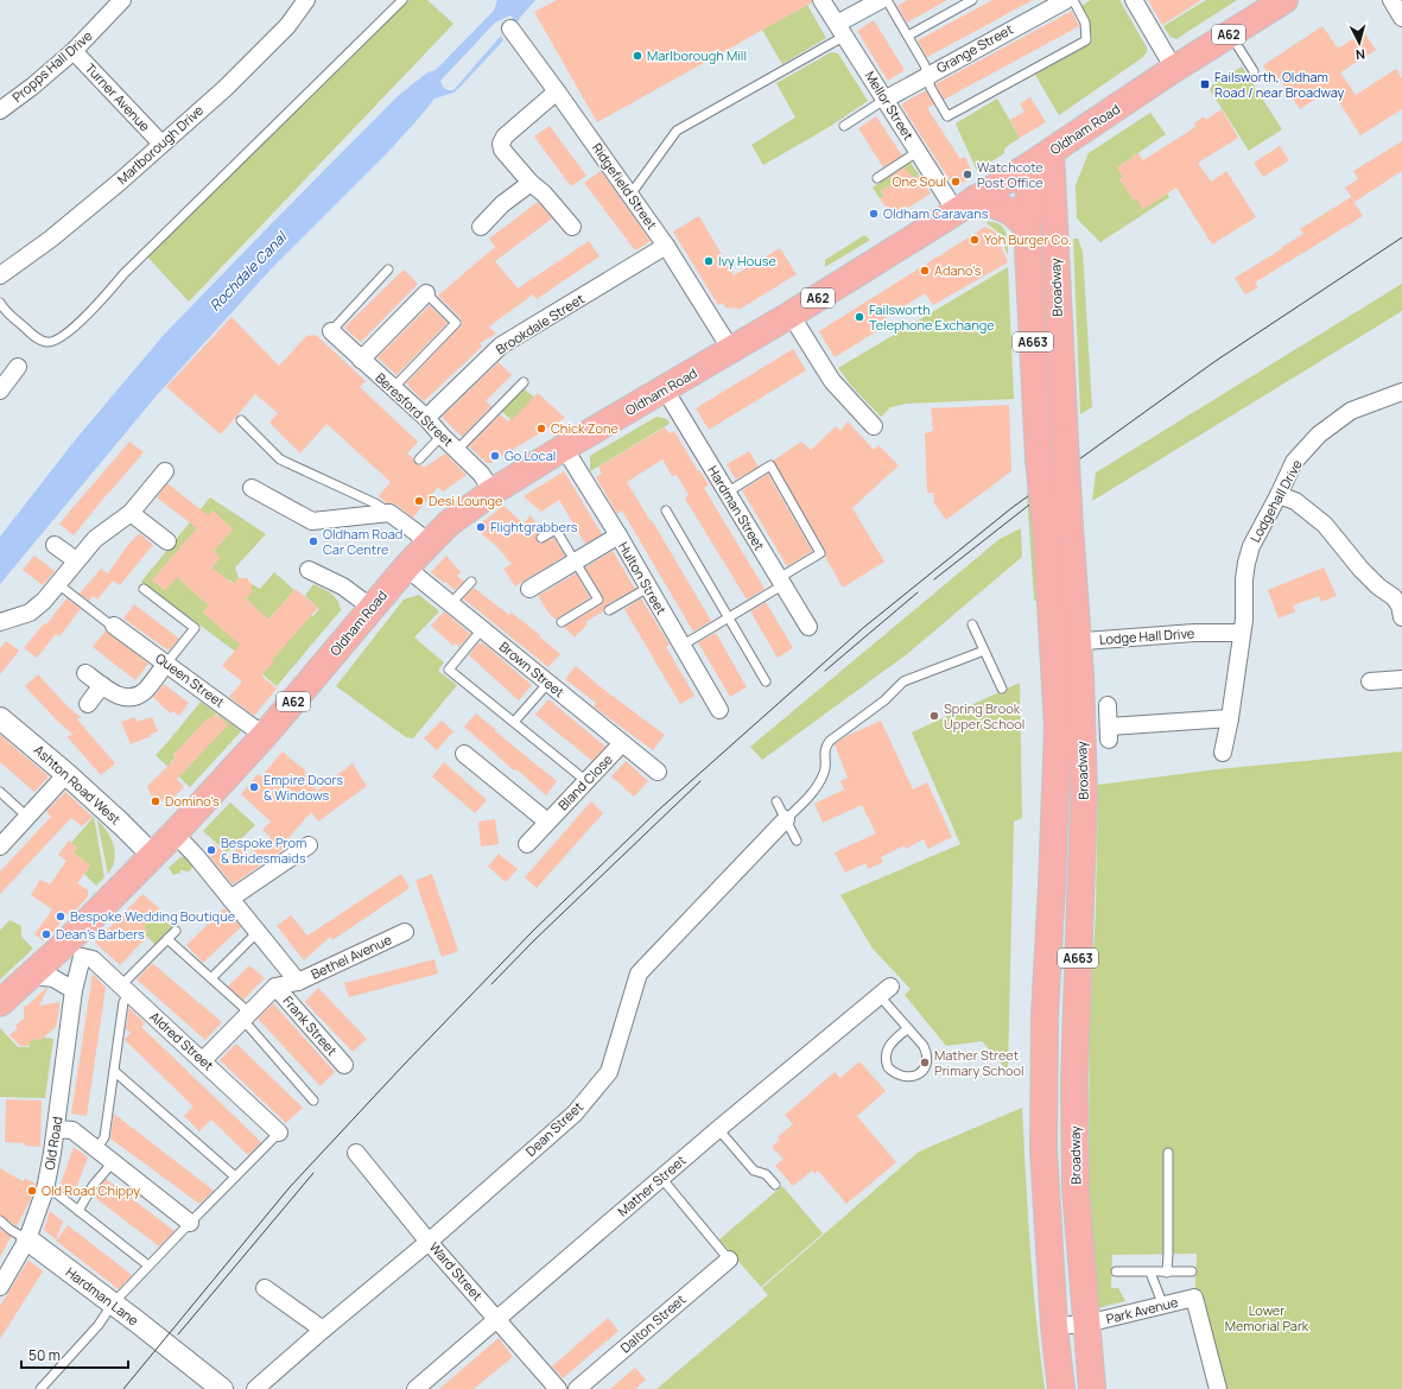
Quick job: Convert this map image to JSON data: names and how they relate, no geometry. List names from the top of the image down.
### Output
{
  "streets": {
    "highway": [
      "A62",
      "Oldham Road",
      "Broadway",
      "A663"
    ],
    "street": [
      "Grange Street",
      "Propps Hall Drive",
      "Turner Avenue",
      "Mellor Street",
      "Marlborough Drive",
      "Ridgefield Street",
      "Brookdale Street",
      "Beresford Street",
      "Lodgehall Drive",
      "Hardman Street",
      "Hulton Street",
      "Lodge Hall Drive",
      "Brown Street",
      "Queen Street",
      "Bland Close",
      "Ashton Road West",
      "Bethel Avenue",
      "Frank Street",
      "Aldred Street",
      "Dean Street",
      "Old Road",
      "Mather Street",
      "Ward Street",
      "Hardman Lane",
      "Park Avenue",
      "Dalton Street"
    ]
  },
  "crossings": [
    ["Grange Street", "Mellor Street"],
    ["Propps Hall Drive", "Turner Avenue"],
    ["Turner Avenue", "Marlborough Drive"],
    ["Mellor Street", "Oldham Road"],
    ["Oldham Road", "Ridgefield Street"],
    ["Oldham Road", "Broadway"],
    ["Oldham Road", "Beresford Street"],
    ["Oldham Road", "Hardman Street"],
    ["Oldham Road", "Hulton Street"],
    ["Oldham Road", "Brown Street"],
    ["Oldham Road", "Queen Street"],
    ["Oldham Road", "Ashton Road West"],
    ["Oldham Road", "Aldred Street"],
    ["Oldham Road", "Old Road"],
    ["Ridgefield Street", "Brookdale Street"],
    ["Broadway", "Lodge Hall Drive"],
    ["Broadway", "Park Avenue"],
    ["Brookdale Street", "Beresford Street"],
    ["Lodgehall Drive", "Lodge Hall Drive"],
    ["Brown Street", "Bland Close"],
    ["Bethel Avenue", "Frank Street"],
    ["Aldred Street", "Old Road"],
    ["Dean Street", "Ward Street"],
    ["Old Road", "Hardman Lane"],
    ["Mather Street", "Ward Street"]
  ],
  "water": ["Rochdale Canal"],
  "parks": ["Lower Memorial Park"],
  "places": {
    "other": [
      "Marlborough Mill",
      "Watchcote Post Office",
      "One Soul",
      "Oldham Caravans",
      "Yoh Burger Co.",
      "Ivy House",
      "Adano's",
      "Failsworth Telephone Exchange",
      "Chick Zone",
      "Go Local",
      "Desi Lounge",
      "Flightgrabbers",
      "Oldham Road Car Centre",
      "Spring Brook Upper School",
      "Empire Doors & Windows",
      "Domino's",
      "Bespoke Prom & Bridesmaids",
      "Bespoke Wedding Boutique",
      "Dean's Barbers",
      "Mather Street Primary School",
      "Old Road Chippy"
    ],
    "transit": ["Failsworth, Oldham Road / near Broadway"]
  },
  "scale_bar": "50 m",
  "north": "bottom"
}
